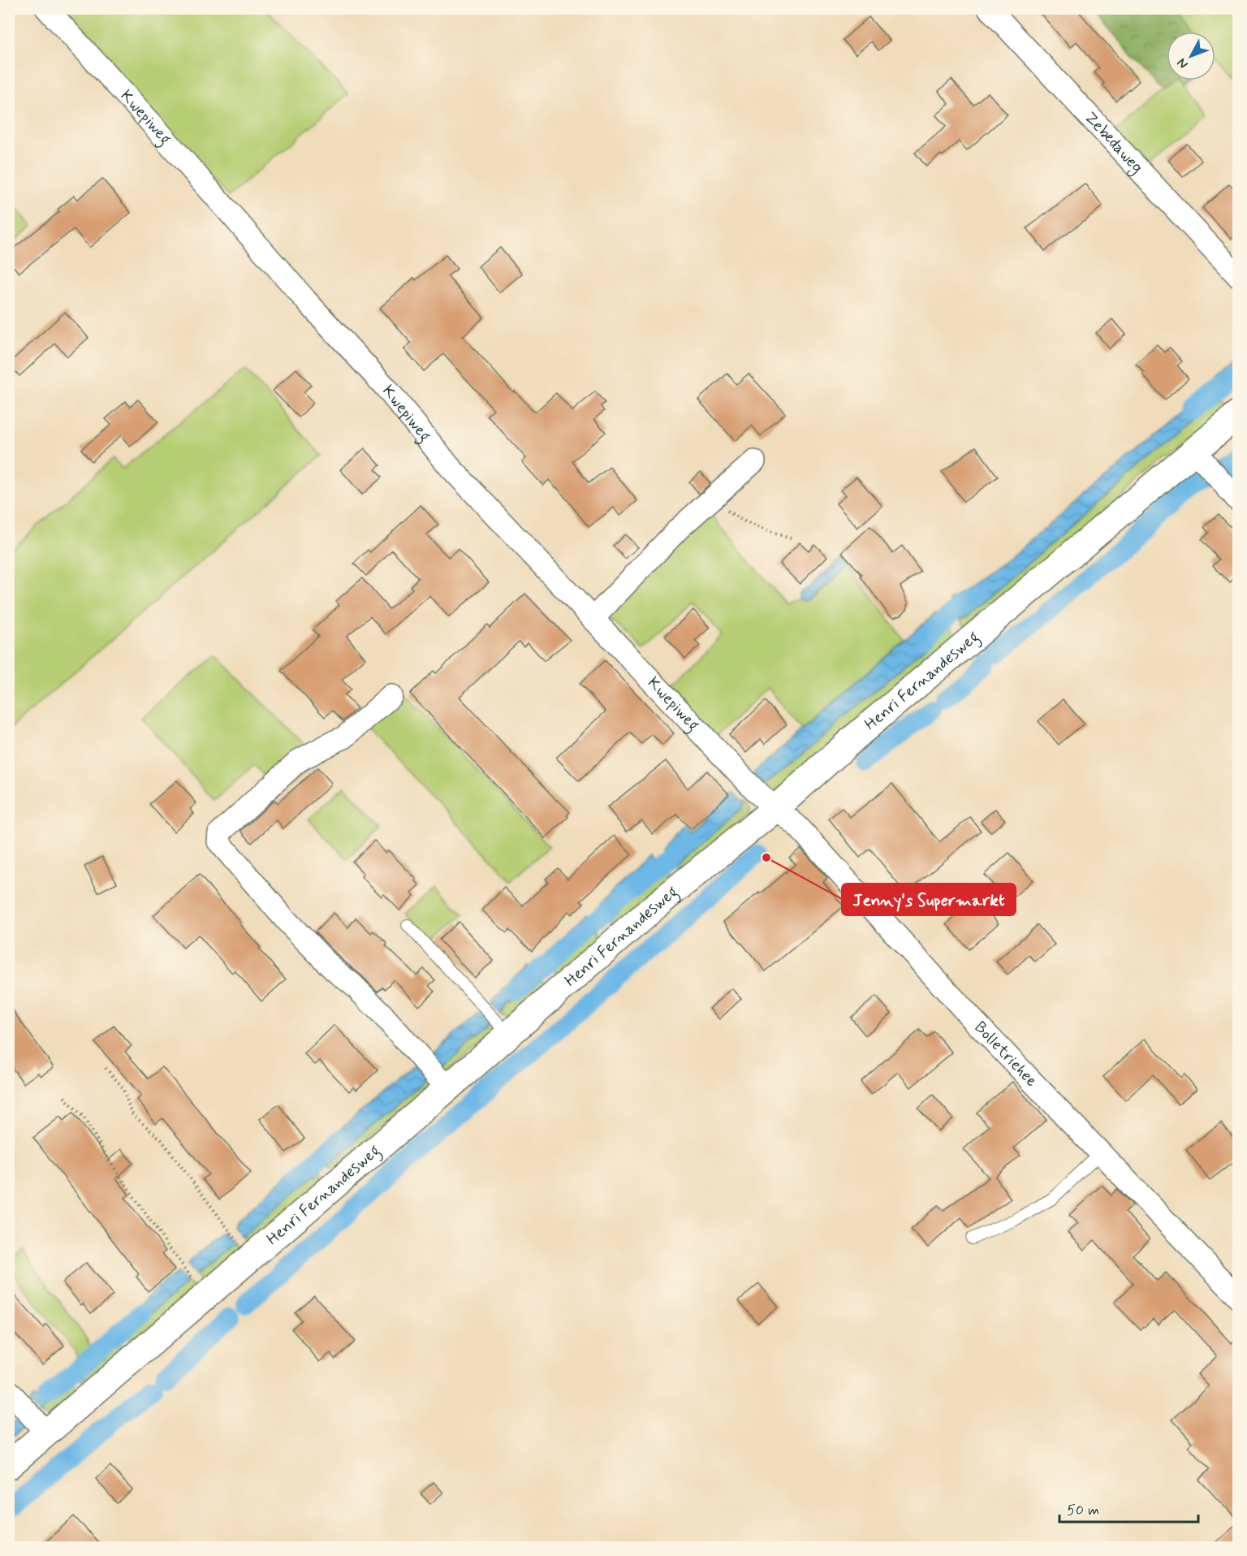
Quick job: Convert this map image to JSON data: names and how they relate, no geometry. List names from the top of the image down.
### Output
{
  "streets": {
    "street": [
      "Kwepiweg",
      "Zebedaweg",
      "Henri Fernandesweg",
      "Bolletriehee"
    ]
  },
  "crossings": [
    ["Kwepiweg", "Henri Fernandesweg"],
    ["Kwepiweg", "Bolletriehee"],
    ["Henri Fernandesweg", "Bolletriehee"]
  ],
  "places": ["Jenny's Supermarkt"],
  "scale_bar": "50 m",
  "north": "bottom left"
}
